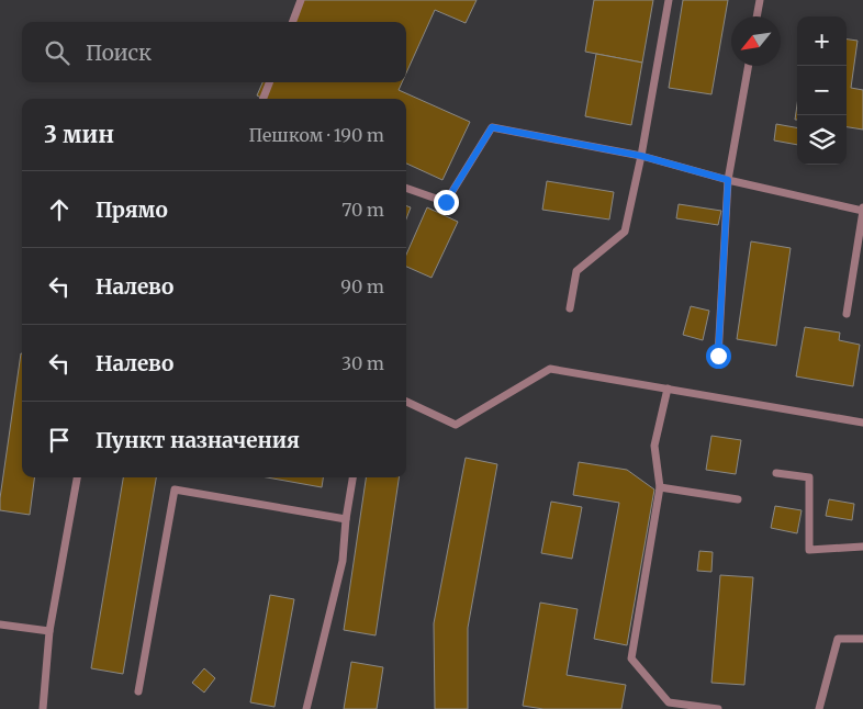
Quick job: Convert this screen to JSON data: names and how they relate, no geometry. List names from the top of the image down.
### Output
{
  "north": "bottom left",
  "page": {
    "map_buttons": ["+", "−"],
    "search": "Поиск",
    "heading": ["3 мин", "Пешком · 190 m"],
    "list": [
      ["Прямо", "70 m"],
      ["Налево", "90 m"],
      ["Налево", "30 m"],
      "Пункт назначения"
    ]
  }
}
